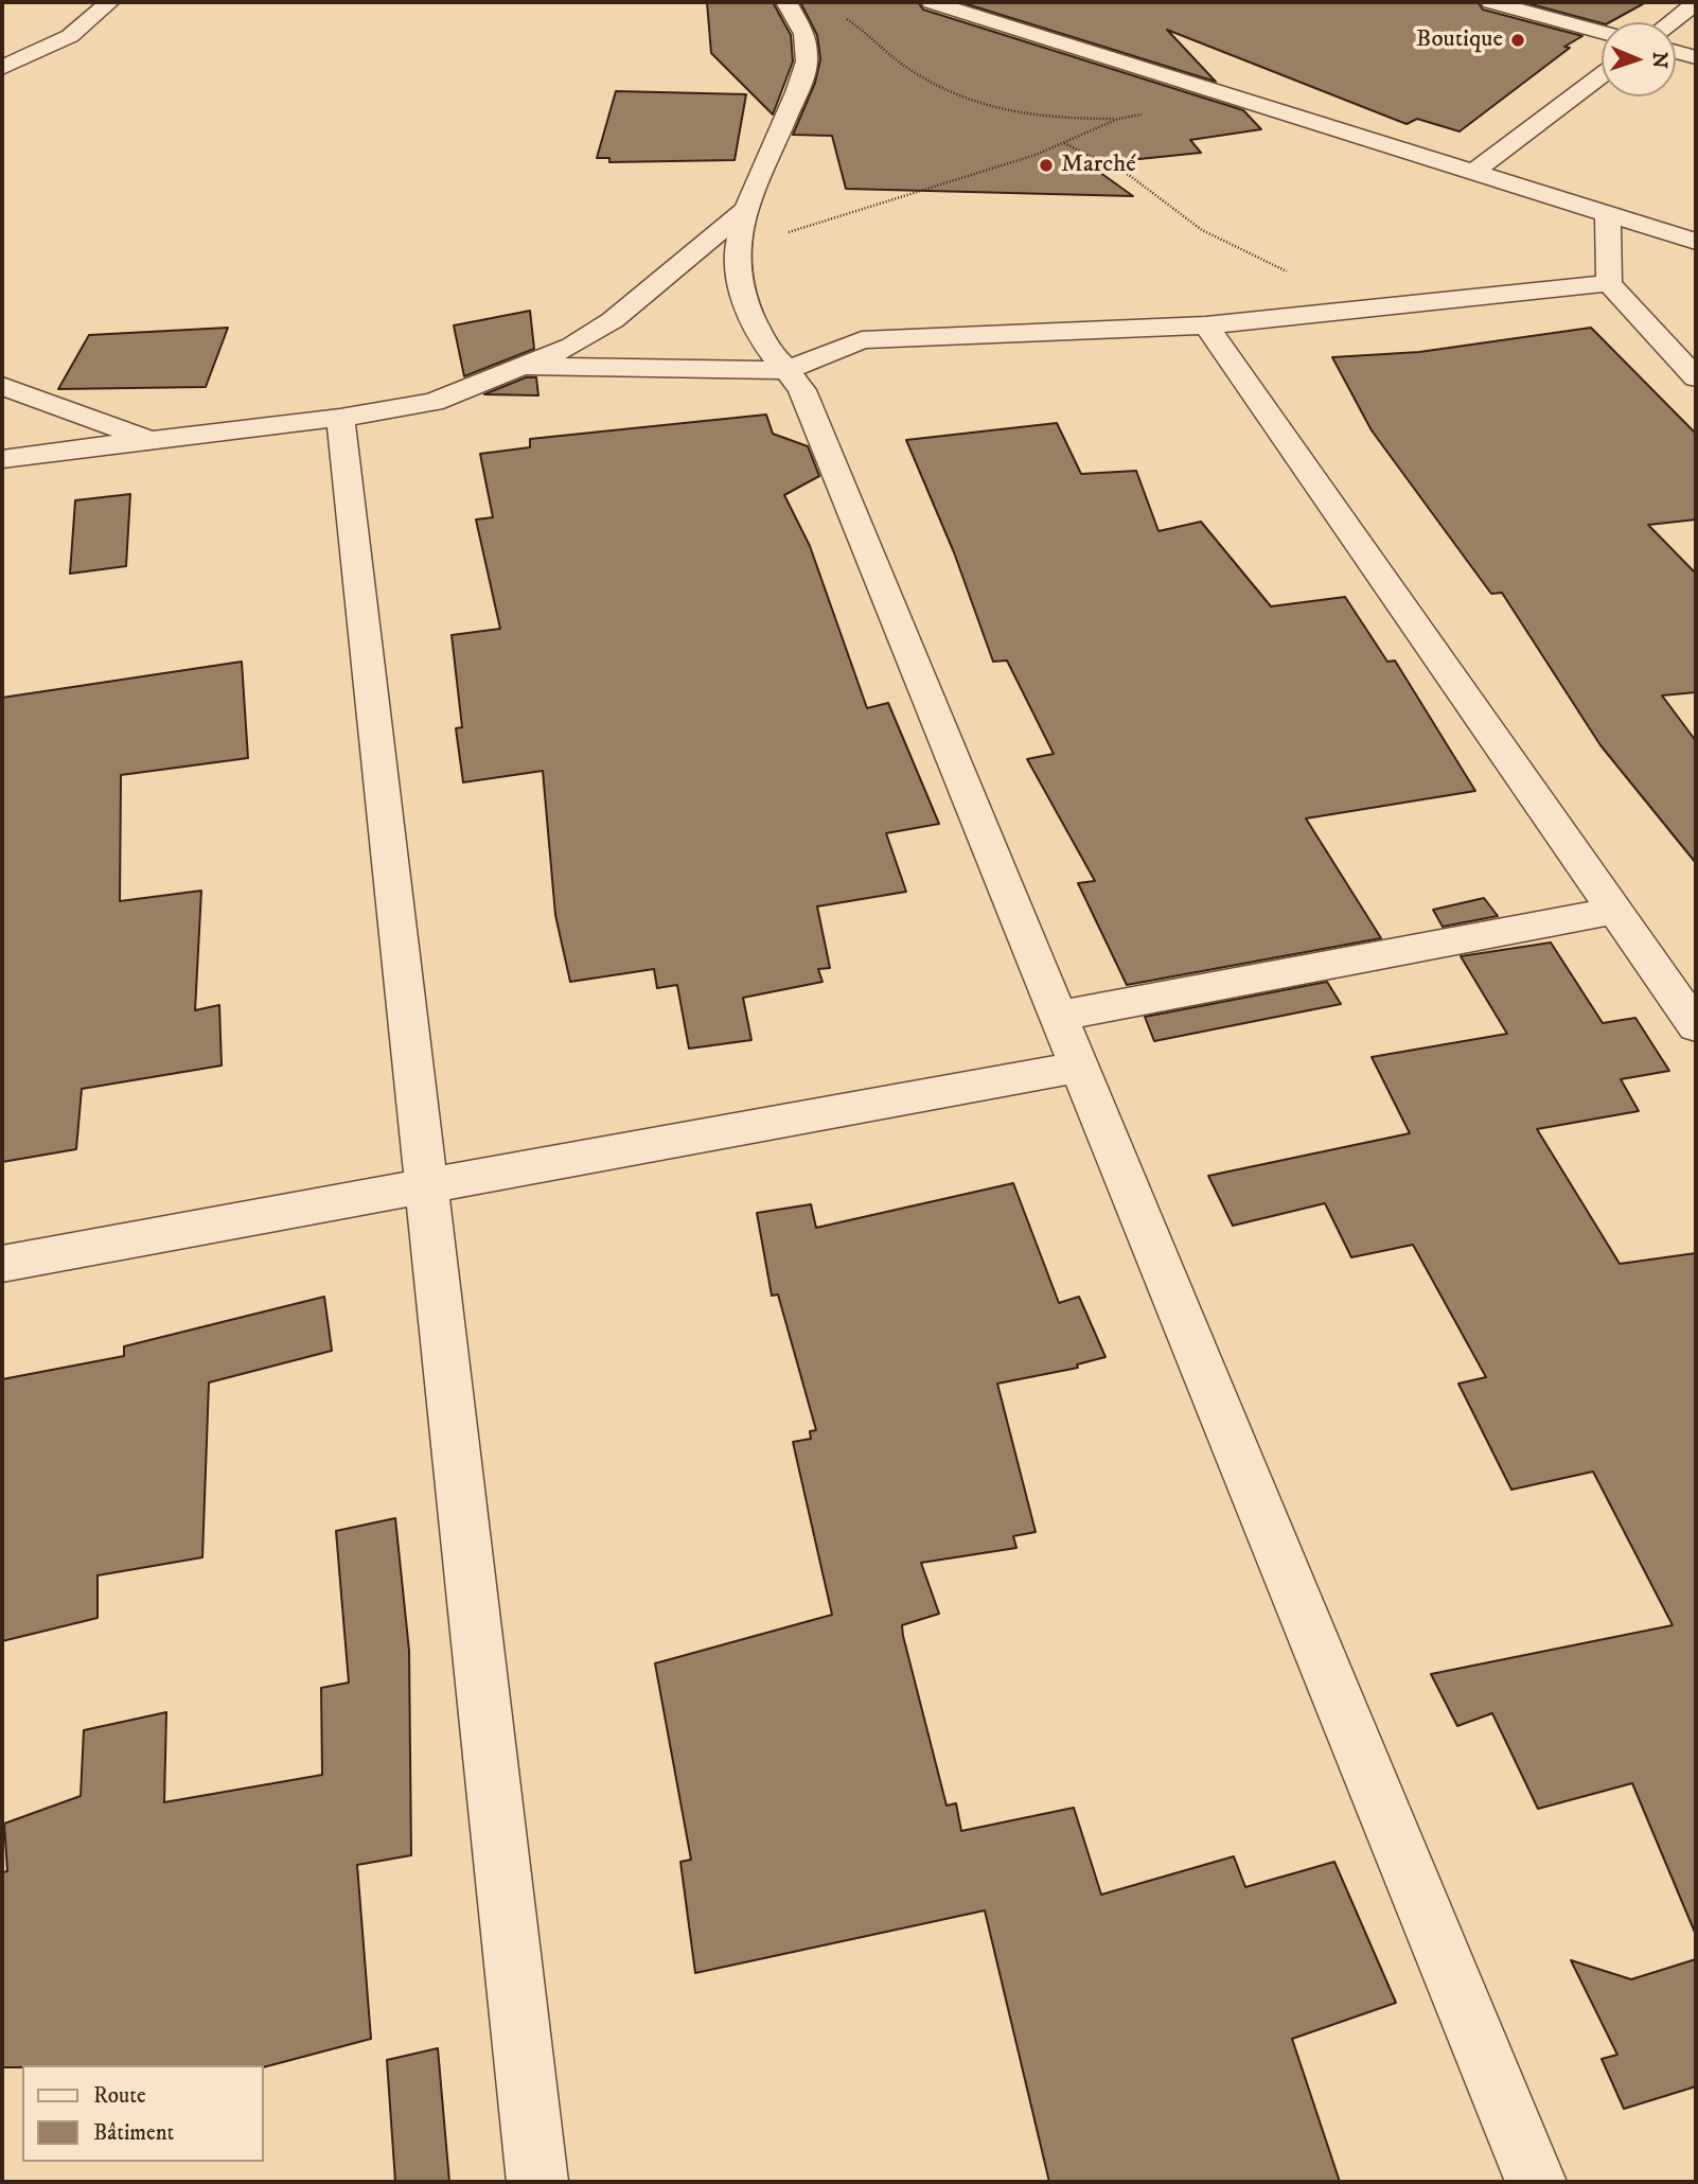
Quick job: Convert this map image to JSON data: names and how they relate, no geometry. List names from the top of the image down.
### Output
{
  "places": ["Boutique", "Marché"],
  "legend": ["Route", "Bâtiment"],
  "north": "right"
}
